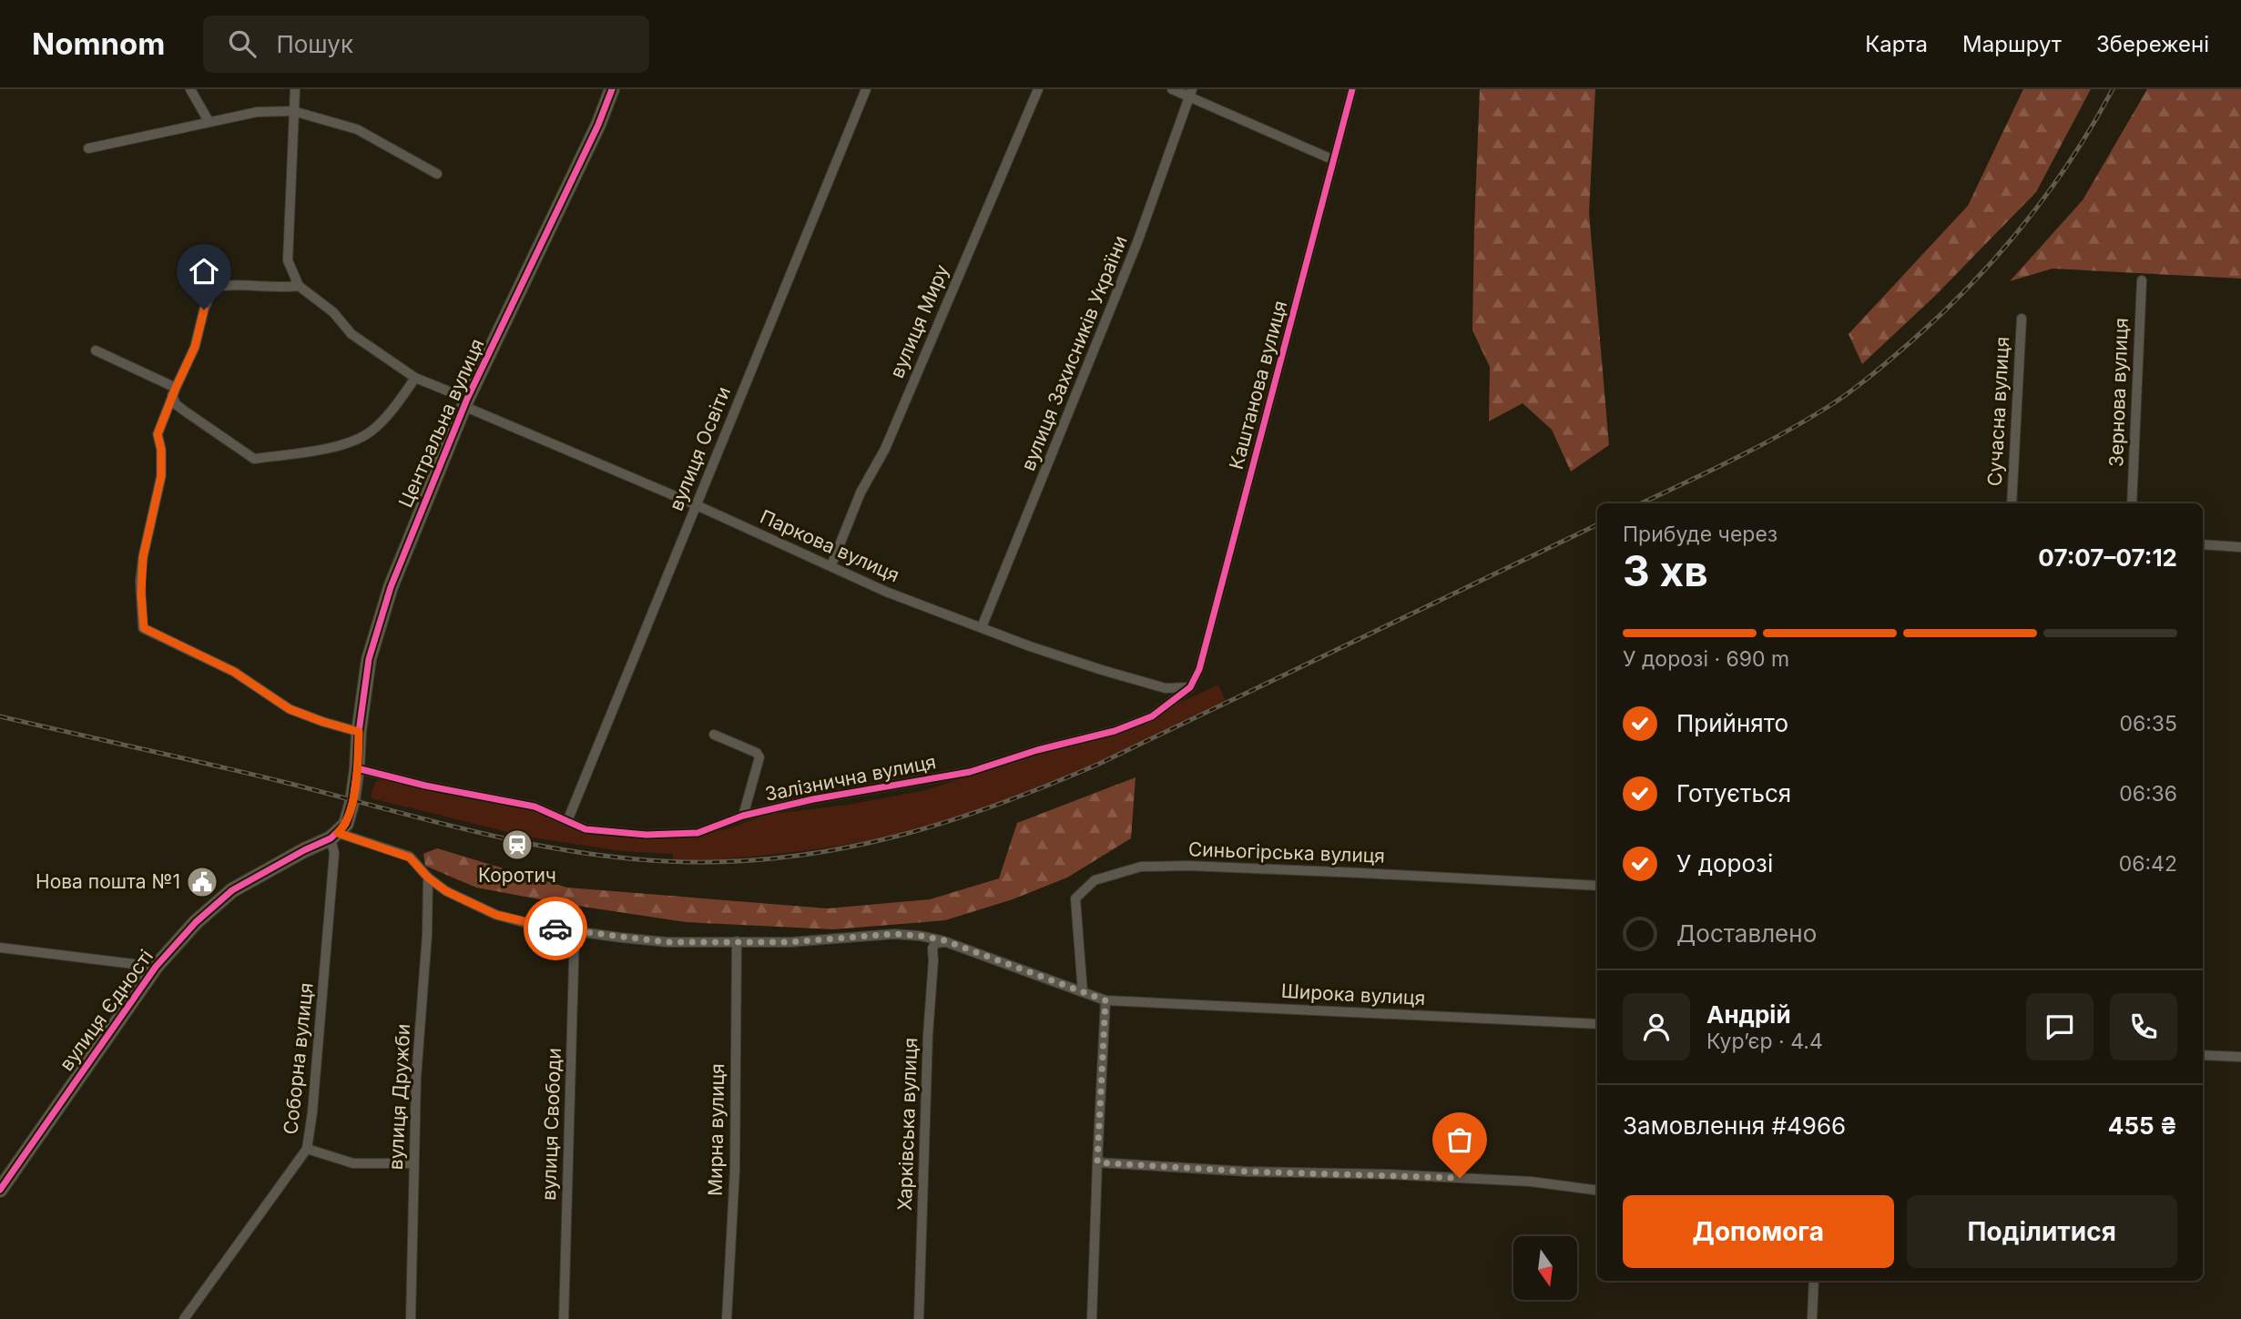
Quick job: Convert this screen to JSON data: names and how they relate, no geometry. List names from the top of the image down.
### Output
{
  "streets": {
    "street": [
      "вулиця Миру",
      "вулиця Захисників України",
      "Каштанова вулиця",
      "Зернова вулиця",
      "Сучасна вулиця",
      "Центральна вулиця",
      "вулиця Освіти",
      "Паркова вулиця",
      "Залізнична вулиця",
      "Синьогірська вулиця",
      "Широка вулиця",
      "вулиця Єдності",
      "Соборна вулиця",
      "вулиця Дружби",
      "вулиця Свободи",
      "Харківська вулиця",
      "Мирна вулиця"
    ]
  },
  "crossings": [
    ["вулиця Миру", "Паркова вулиця"],
    ["вулиця Захисників України", "Паркова вулиця"],
    ["Каштанова вулиця", "Паркова вулиця"],
    ["Каштанова вулиця", "Залізнична вулиця"],
    ["Центральна вулиця", "Паркова вулиця"],
    ["Центральна вулиця", "Залізнична вулиця"],
    ["Центральна вулиця", "Широка вулиця"],
    ["Центральна вулиця", "вулиця Єдності"],
    ["Центральна вулиця", "Соборна вулиця"],
    ["вулиця Освіти", "Паркова вулиця"],
    ["вулиця Освіти", "Залізнична вулиця"],
    ["Паркова вулиця", "Залізнична вулиця"],
    ["Синьогірська вулиця", "Широка вулиця"],
    ["Широка вулиця", "вулиця Єдності"],
    ["Широка вулиця", "Соборна вулиця"],
    ["Широка вулиця", "вулиця Дружби"],
    ["Широка вулиця", "вулиця Свободи"],
    ["Широка вулиця", "Харківська вулиця"],
    ["Широка вулиця", "Мирна вулиця"],
    ["вулиця Єдності", "Соборна вулиця"]
  ],
  "places": {
    "station": ["Коротич"],
    "public building": ["Нова пошта №1"]
  },
  "north": "bottom",
  "page": {
    "header": "Nomnom",
    "search": "Пошук",
    "nav": ["Карта", "Маршрут", "Збережені"],
    "heading": ["3 хв", "Прибуде через", "07:07–07:12"],
    "panel": [
      "Андрій",
      "Кур’єр · 4.4",
      "Замовлення #4966",
      "455 ₴"
    ],
    "bar": "У дорозі · 690 m",
    "list": [
      ["Прийнято", "06:35"],
      ["Готується", "06:36"],
      ["У дорозі", "06:42"],
      "Доставлено"
    ],
    "buttons": ["Допомога", "Поділитися"]
  }
}
